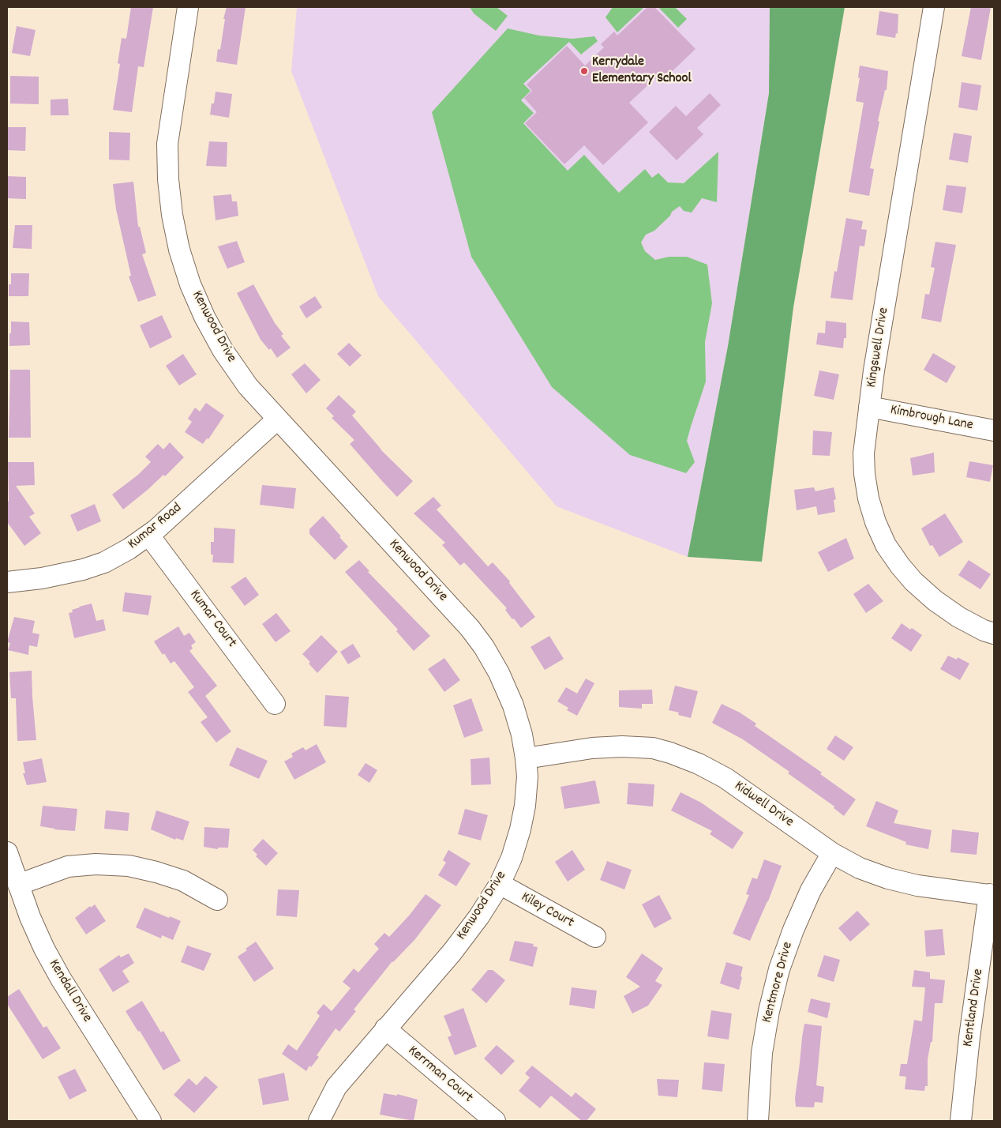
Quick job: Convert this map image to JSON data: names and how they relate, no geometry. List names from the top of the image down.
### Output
{
  "streets": {
    "street": [
      "Kenwood Drive",
      "Kingswell Drive",
      "Kimbrough Lane",
      "Kumar Road",
      "Kumar Court",
      "Kidwell Drive",
      "Kiley Court",
      "Kentmore Drive",
      "Kendall Drive",
      "Kentland Drive",
      "Kerrman Court"
    ]
  },
  "crossings": [
    ["Kenwood Drive", "Kumar Road"],
    ["Kenwood Drive", "Kidwell Drive"],
    ["Kenwood Drive", "Kiley Court"],
    ["Kenwood Drive", "Kerrman Court"],
    ["Kingswell Drive", "Kimbrough Lane"],
    ["Kumar Road", "Kumar Court"],
    ["Kidwell Drive", "Kentmore Drive"],
    ["Kidwell Drive", "Kentland Drive"]
  ],
  "places": ["Kerrydale Elementary School"]
}
